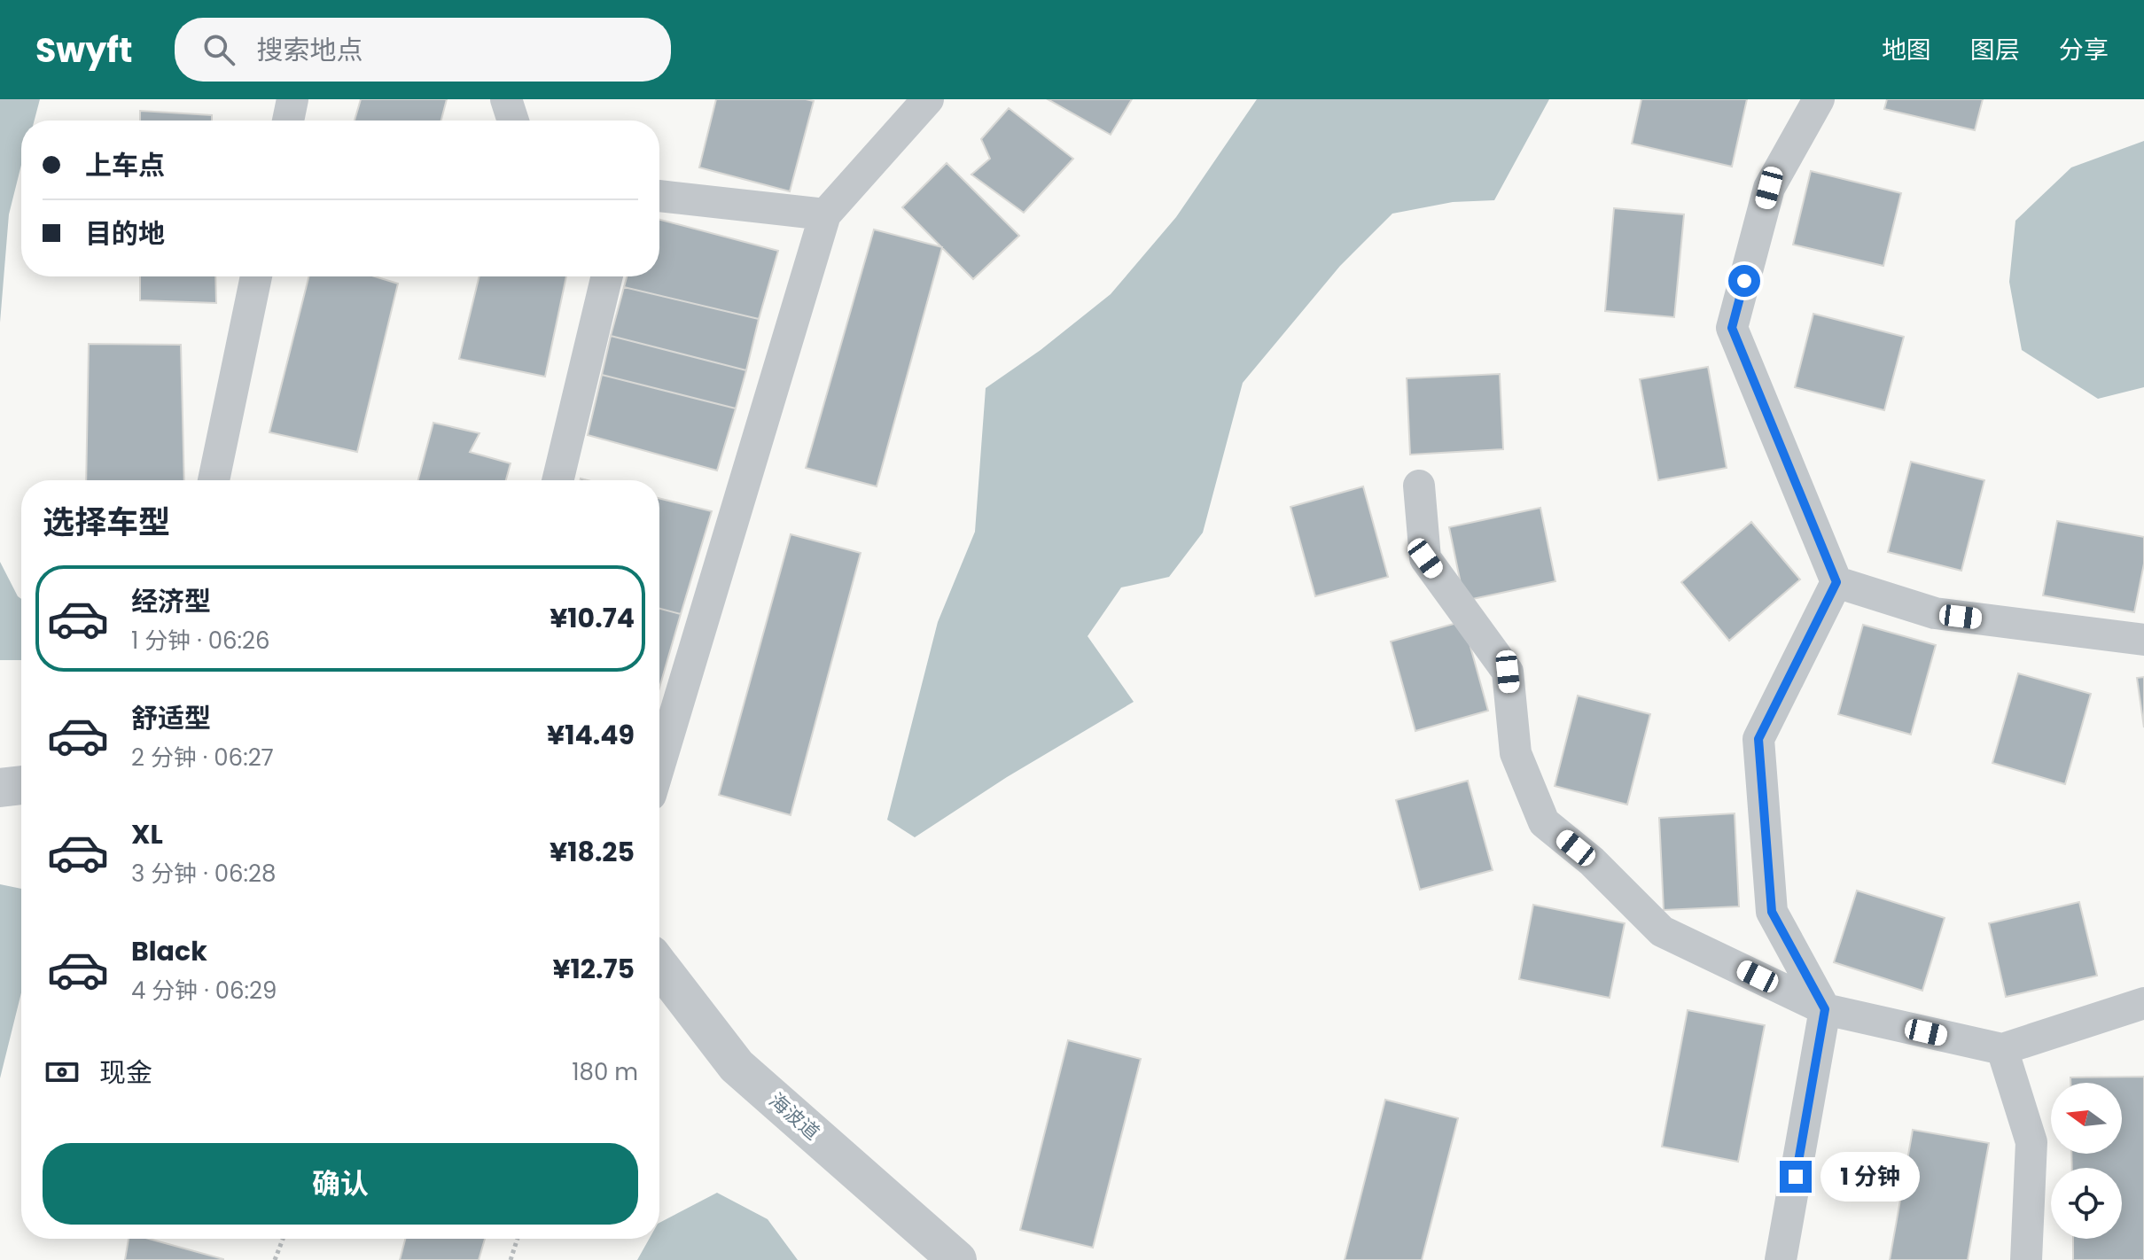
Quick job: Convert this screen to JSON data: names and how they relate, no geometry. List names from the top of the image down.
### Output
{
  "streets": {
    "street": ["海波道"]
  },
  "north": "left",
  "page": {
    "header": "Swyft",
    "search": "搜索地点",
    "nav": ["地图", "图层", "分享"],
    "banner": ["上车点", "目的地"],
    "heading": "选择车型",
    "list": [
      {
        "name": "经济型",
        "note": "1 分钟 · 06:26",
        "value": "¥10.74"
      },
      {
        "name": "舒适型",
        "note": "2 分钟 · 06:27",
        "value": "¥14.49"
      },
      {
        "name": "XL",
        "note": "3 分钟 · 06:28",
        "value": "¥18.25"
      },
      {
        "name": "Black",
        "note": "4 分钟 · 06:29",
        "value": "¥12.75"
      }
    ],
    "pay": ["现金", "180 m"],
    "buttons": "确认",
    "bubble": "1 分钟"
  }
}
